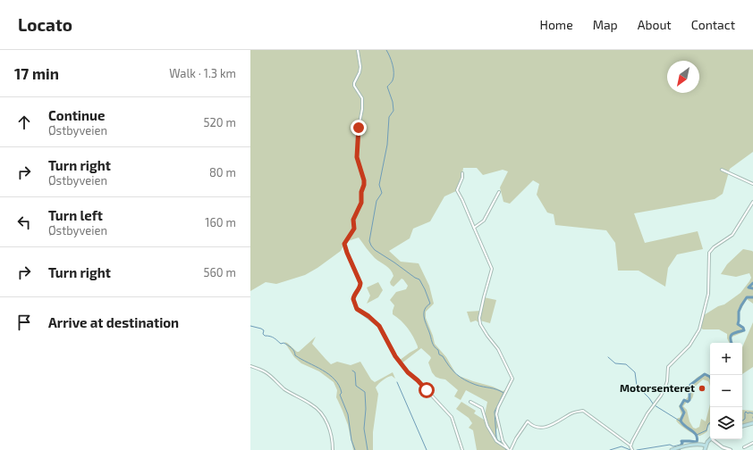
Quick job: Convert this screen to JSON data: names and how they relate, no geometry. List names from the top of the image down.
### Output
{
  "places": ["Motorsenteret"],
  "north": "bottom left",
  "page": {
    "header": "Locato",
    "nav": [
      "Home",
      "Map",
      "About",
      "Contact"
    ],
    "heading": ["17 min", "Walk · 1.3 km"],
    "list": [
      ["Continue", "Østbyveien", "520 m"],
      ["Turn right", "Østbyveien", "80 m"],
      ["Turn left", "Østbyveien", "160 m"],
      ["Turn right", "560 m"],
      "Arrive at destination"
    ],
    "map_buttons": ["+", "−"]
  }
}
